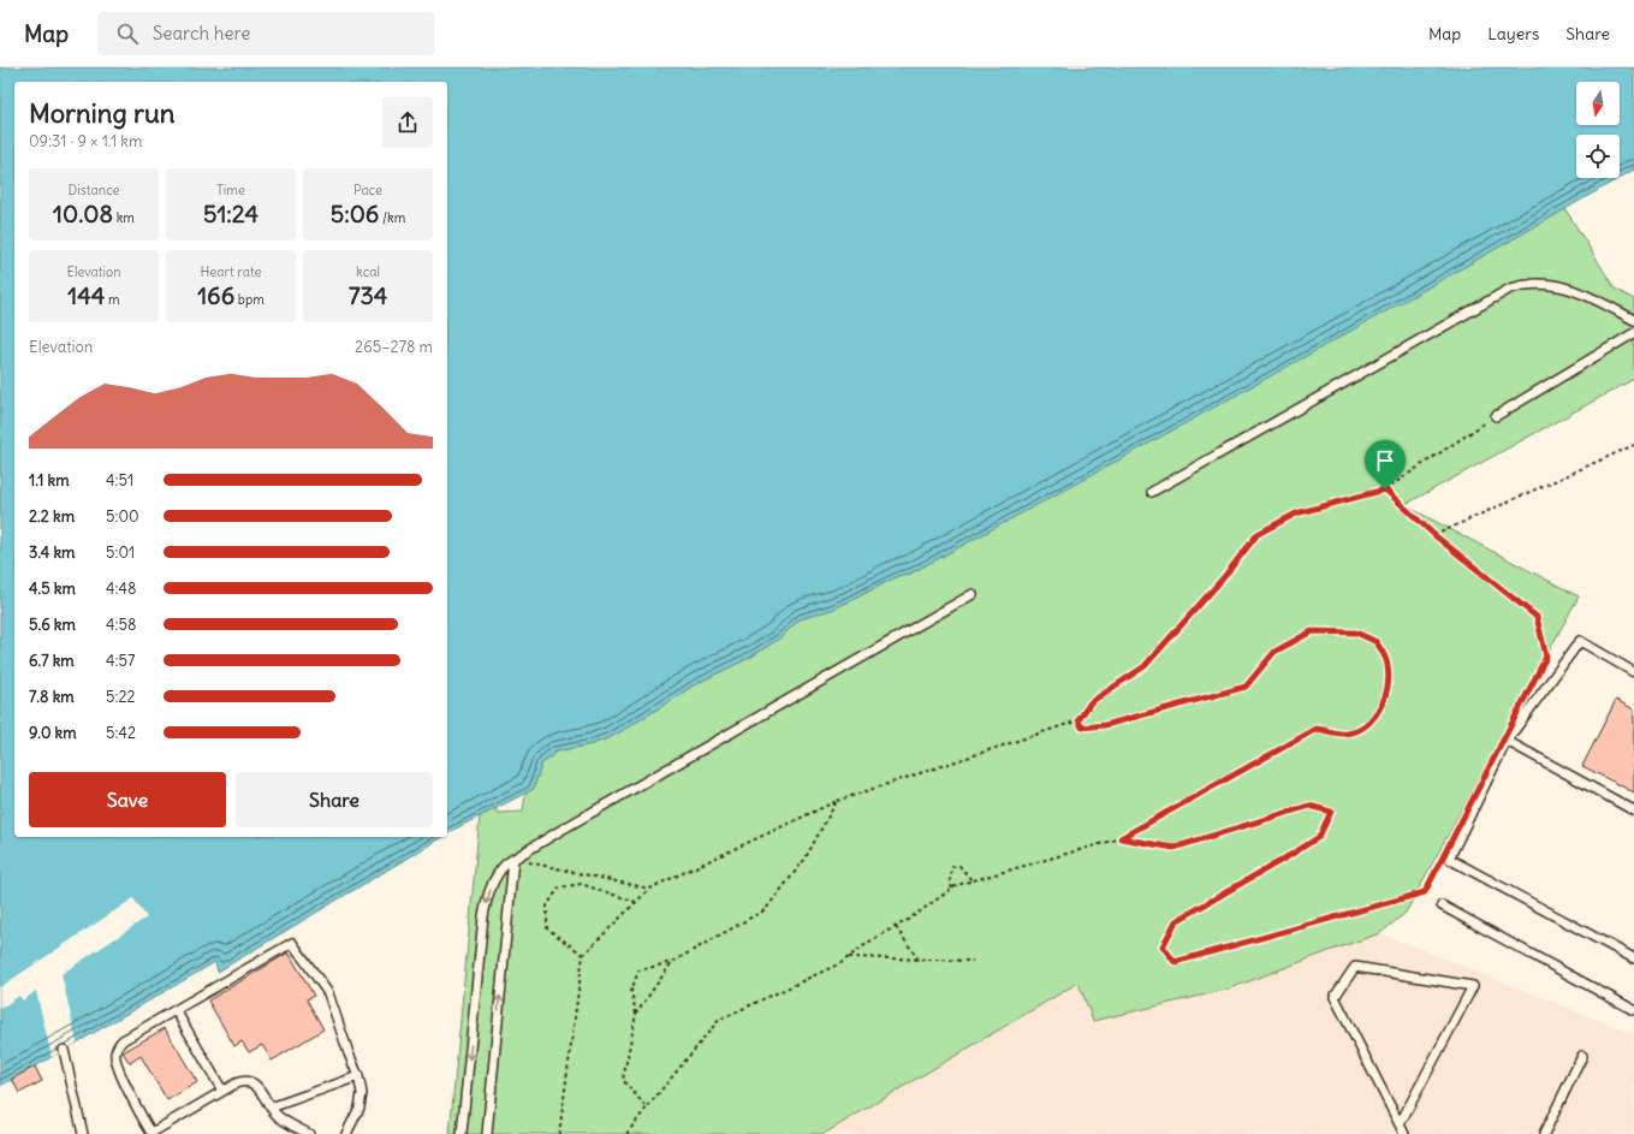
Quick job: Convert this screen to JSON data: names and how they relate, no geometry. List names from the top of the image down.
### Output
{
  "north": "bottom",
  "page": {
    "header": "Map",
    "search": "Search here",
    "nav": ["Map", "Layers", "Share"],
    "heading": ["Morning run", "09:31 · 9 × 1.1 km"],
    "stats": [
      ["Distance", "10.08 km"],
      ["Time", "51:24"],
      ["Pace", "5:06 /km"],
      ["Elevation", "144 m"],
      ["Heart rate", "166 bpm"],
      ["kcal", "734"]
    ],
    "chart": ["Elevation", "265–278 m"],
    "list": [
      {
        "name": "1.1 km",
        "note": "4:51"
      },
      {
        "name": "2.2 km",
        "note": "5:00"
      },
      {
        "name": "3.4 km",
        "note": "5:01"
      },
      {
        "name": "4.5 km",
        "note": "4:48"
      },
      {
        "name": "5.6 km",
        "note": "4:58"
      },
      {
        "name": "6.7 km",
        "note": "4:57"
      },
      {
        "name": "7.8 km",
        "note": "5:22"
      },
      {
        "name": "9.0 km",
        "note": "5:42"
      }
    ],
    "buttons": ["Save", "Share"]
  }
}
